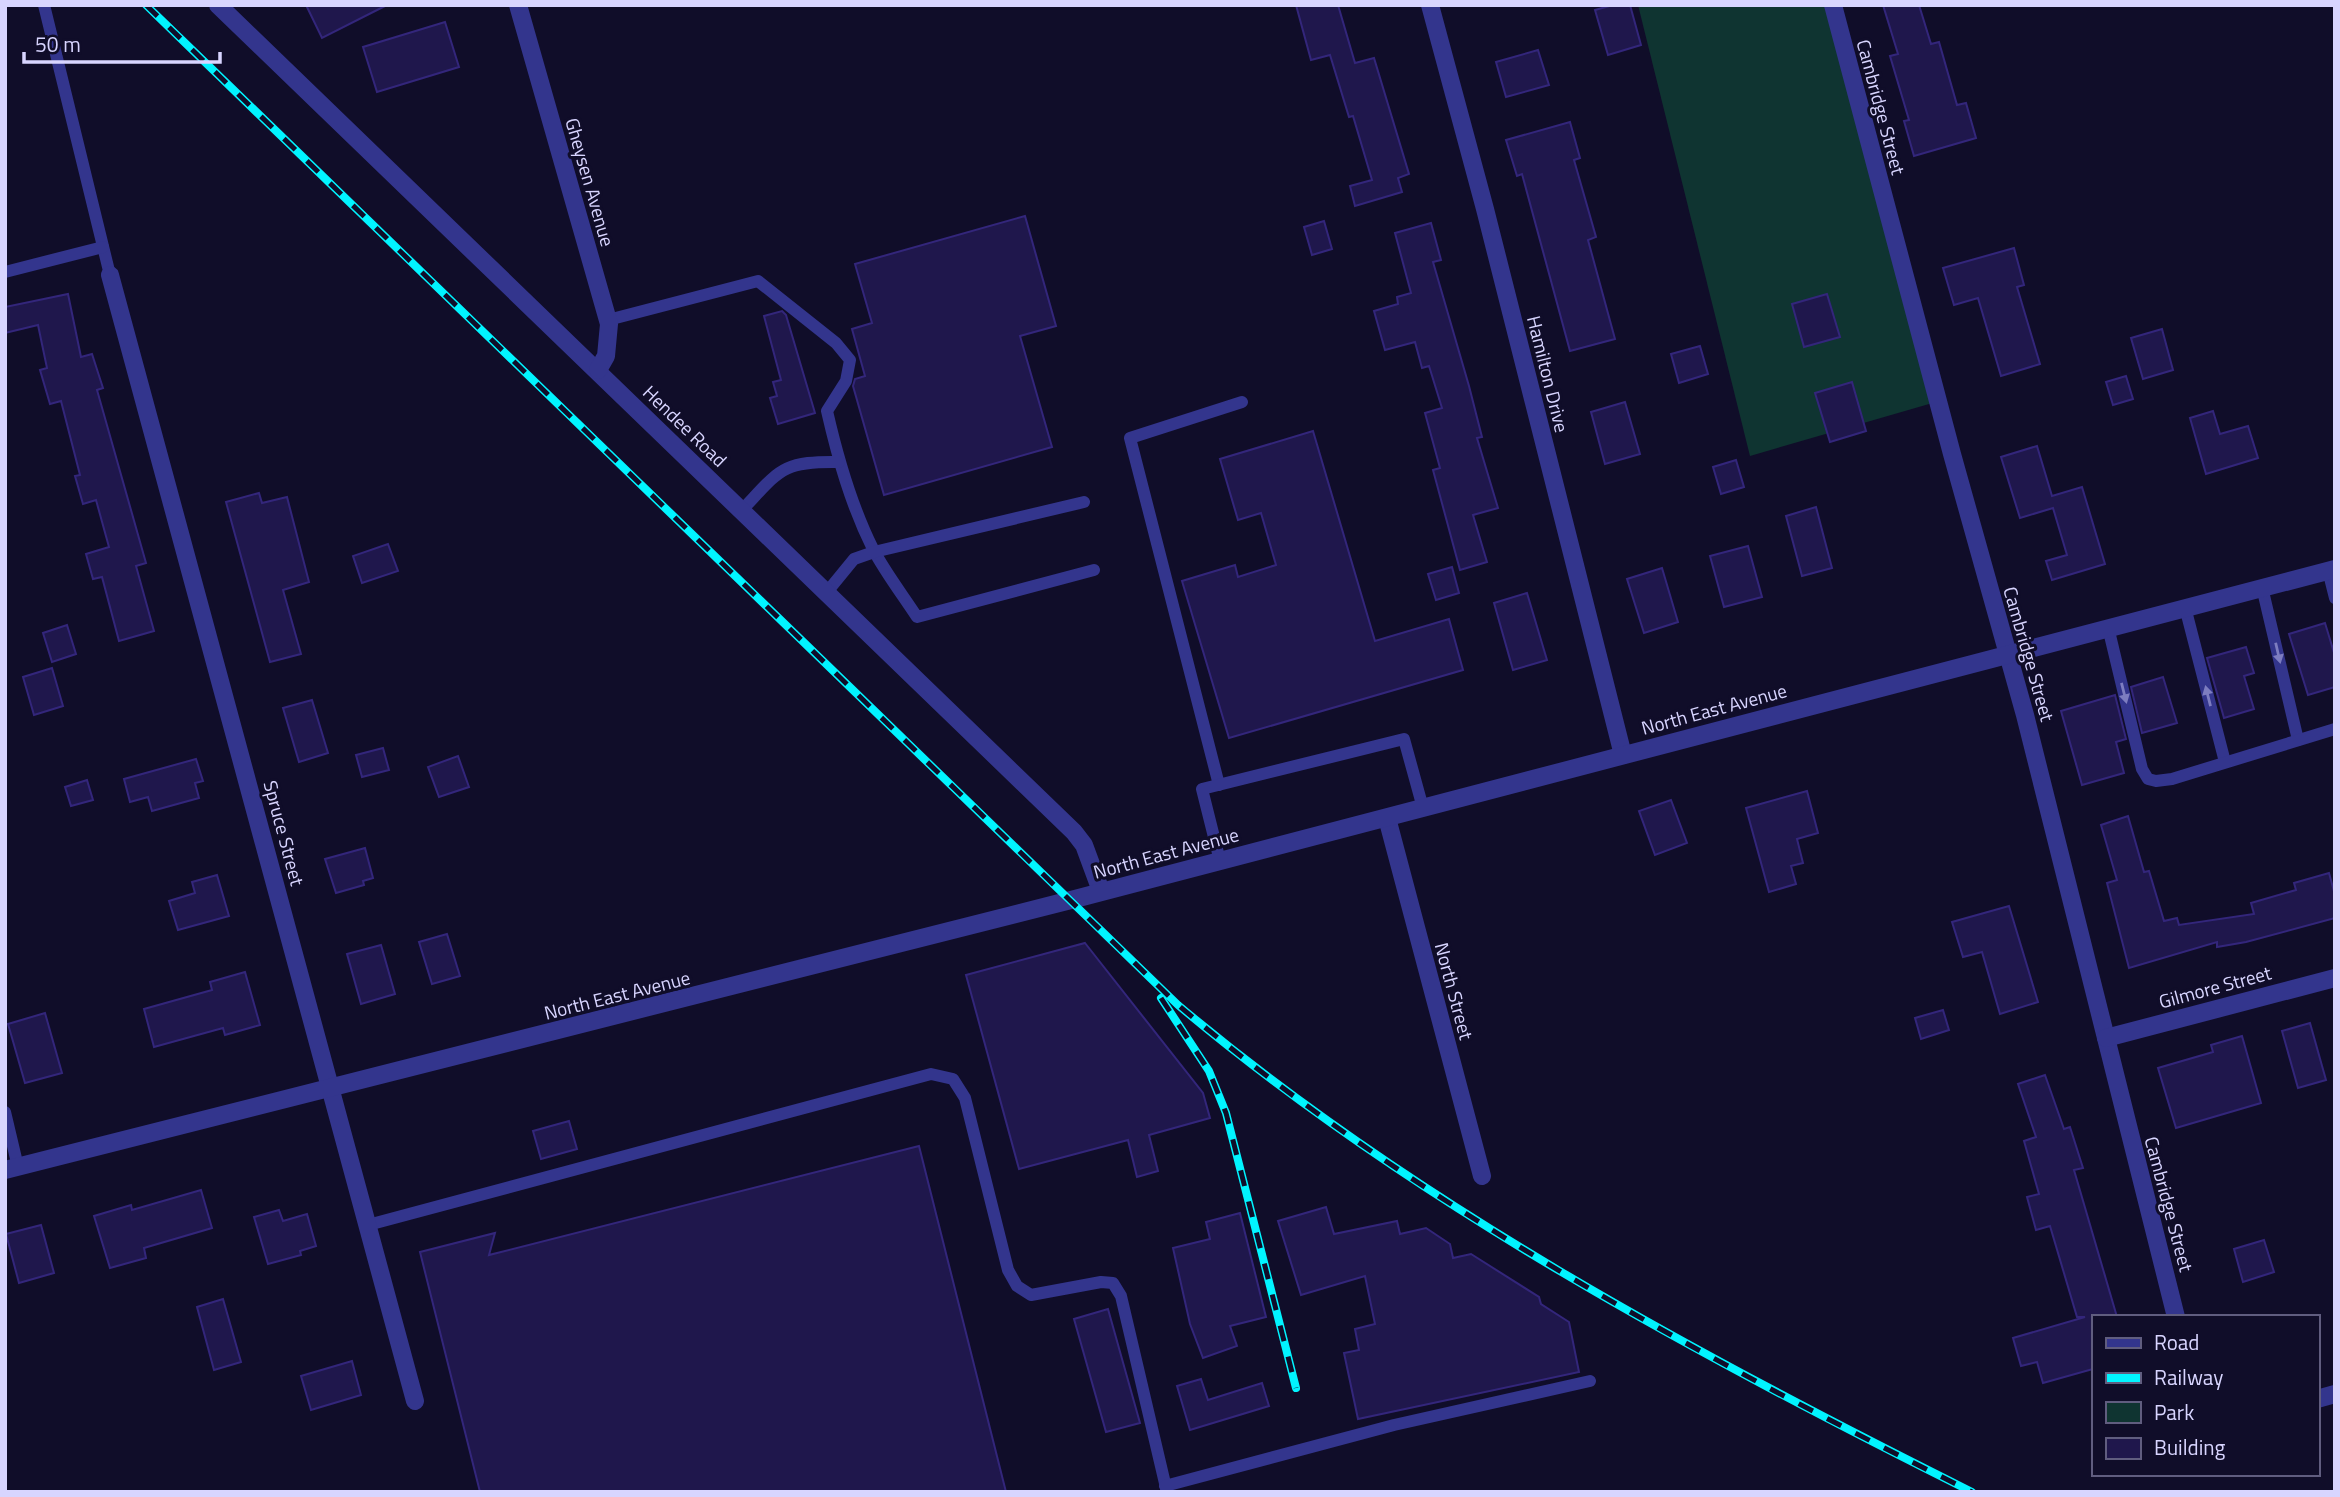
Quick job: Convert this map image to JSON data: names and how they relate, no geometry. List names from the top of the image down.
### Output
{
  "streets": {
    "street": [
      "Cambridge Street",
      "Gheysen Avenue",
      "Hamilton Drive",
      "Hendee Road",
      "North East Avenue",
      "Spruce Street",
      "Gilmore Street",
      "North Street"
    ]
  },
  "crossings": [
    ["Cambridge Street", "North East Avenue"],
    ["Cambridge Street", "Gilmore Street"],
    ["Gheysen Avenue", "Hendee Road"],
    ["Hamilton Drive", "North East Avenue"],
    ["Hendee Road", "North East Avenue"],
    ["North East Avenue", "Spruce Street"],
    ["North East Avenue", "North Street"]
  ],
  "legend": [
    "Road",
    "Railway",
    "Park",
    "Building"
  ],
  "scale_bar": "50 m"
}
